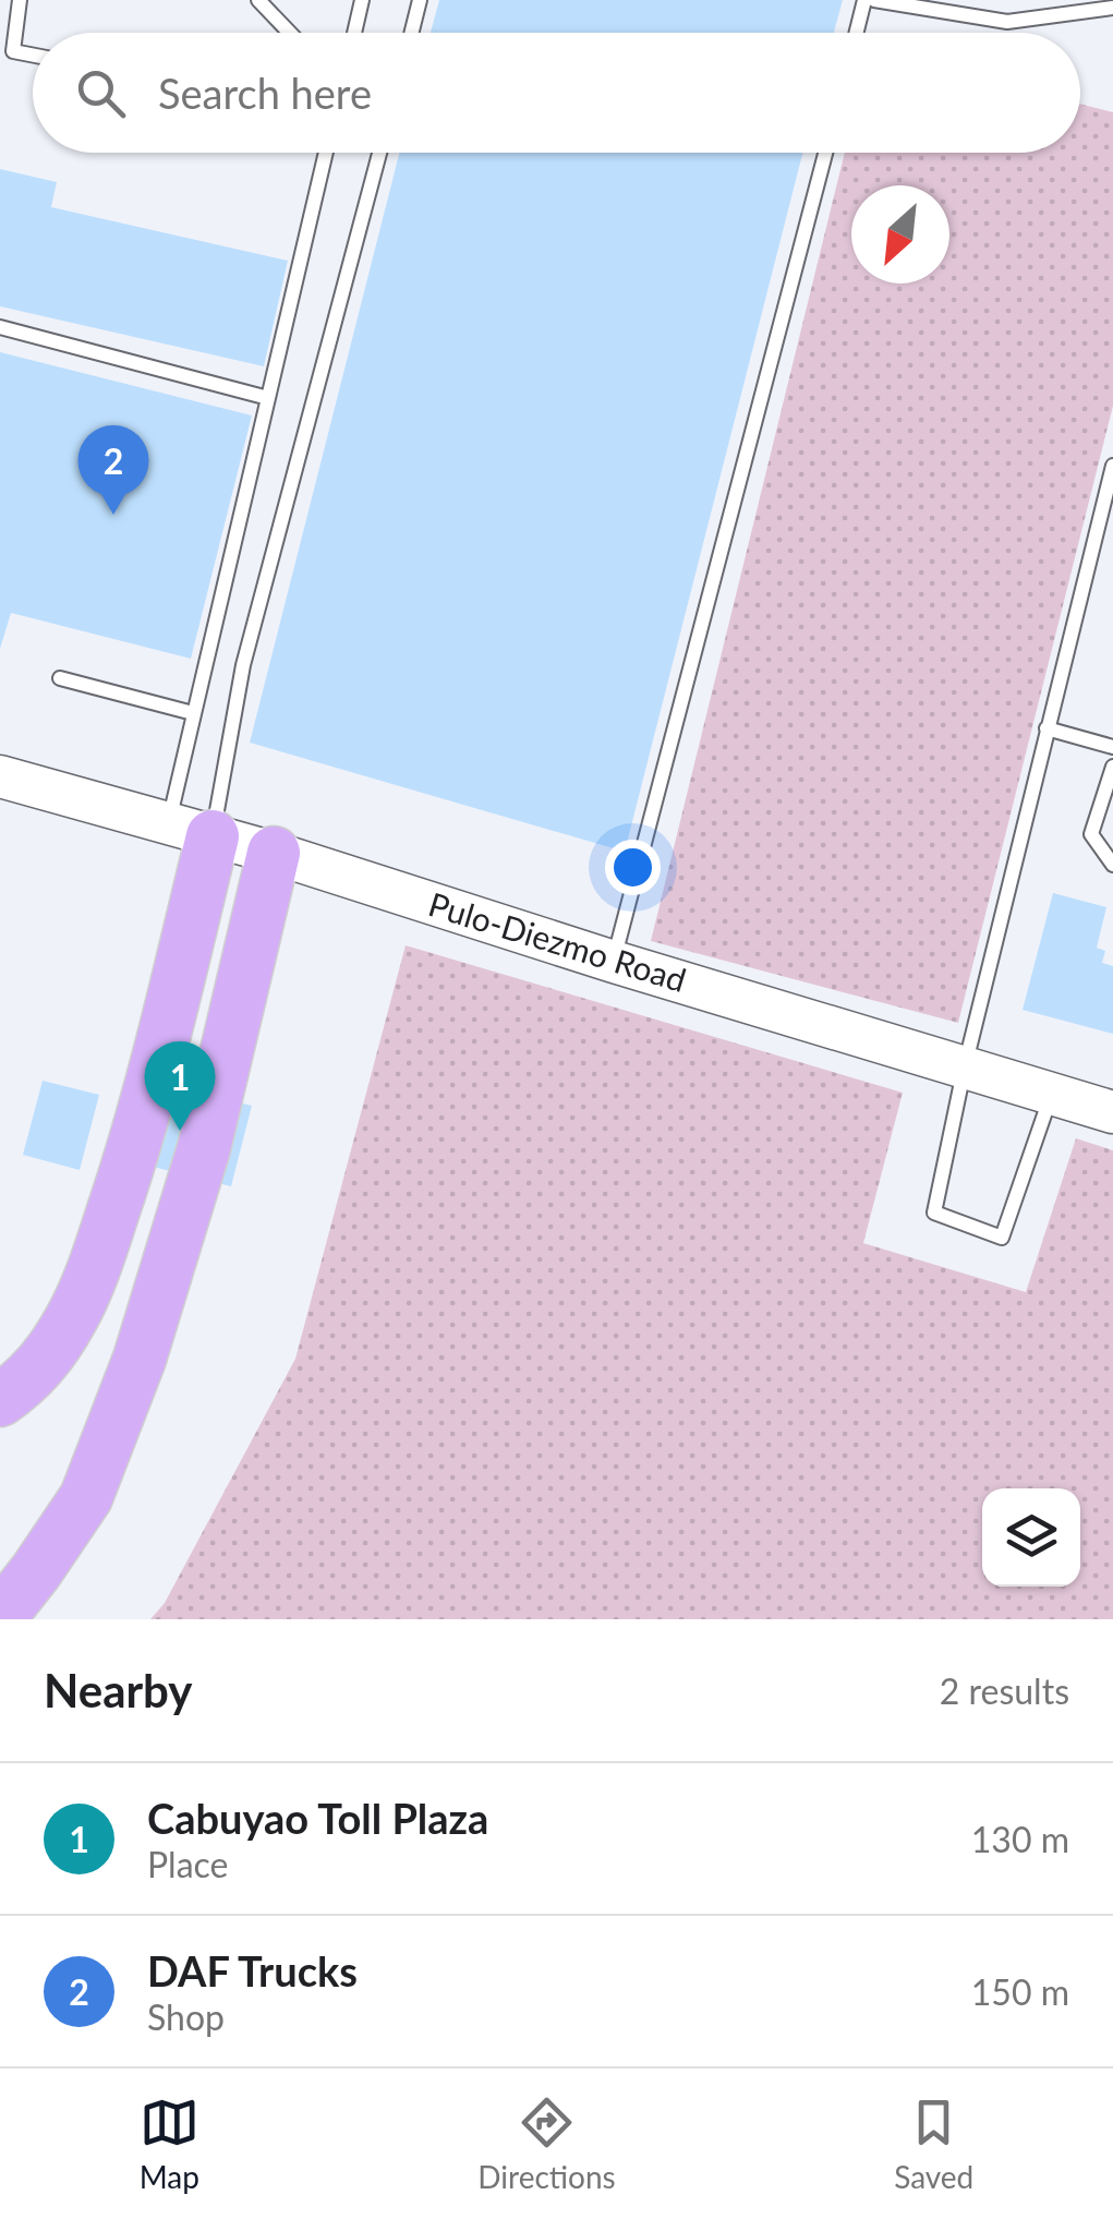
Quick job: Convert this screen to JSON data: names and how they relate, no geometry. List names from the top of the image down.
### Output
{
  "streets": {
    "street": ["Pulo-Diezmo Road"]
  },
  "north": "bottom left",
  "page": {
    "search": "Search here",
    "pins": ["2", "1"],
    "heading": ["Nearby", "2 results"],
    "list": [
      {
        "mark": "1",
        "name": "Cabuyao Toll Plaza",
        "note": "Place",
        "value": "130 m"
      },
      {
        "mark": "2",
        "name": "DAF Trucks",
        "note": "Shop",
        "value": "150 m"
      }
    ],
    "nav": ["Map", "Directions", "Saved"]
  }
}
